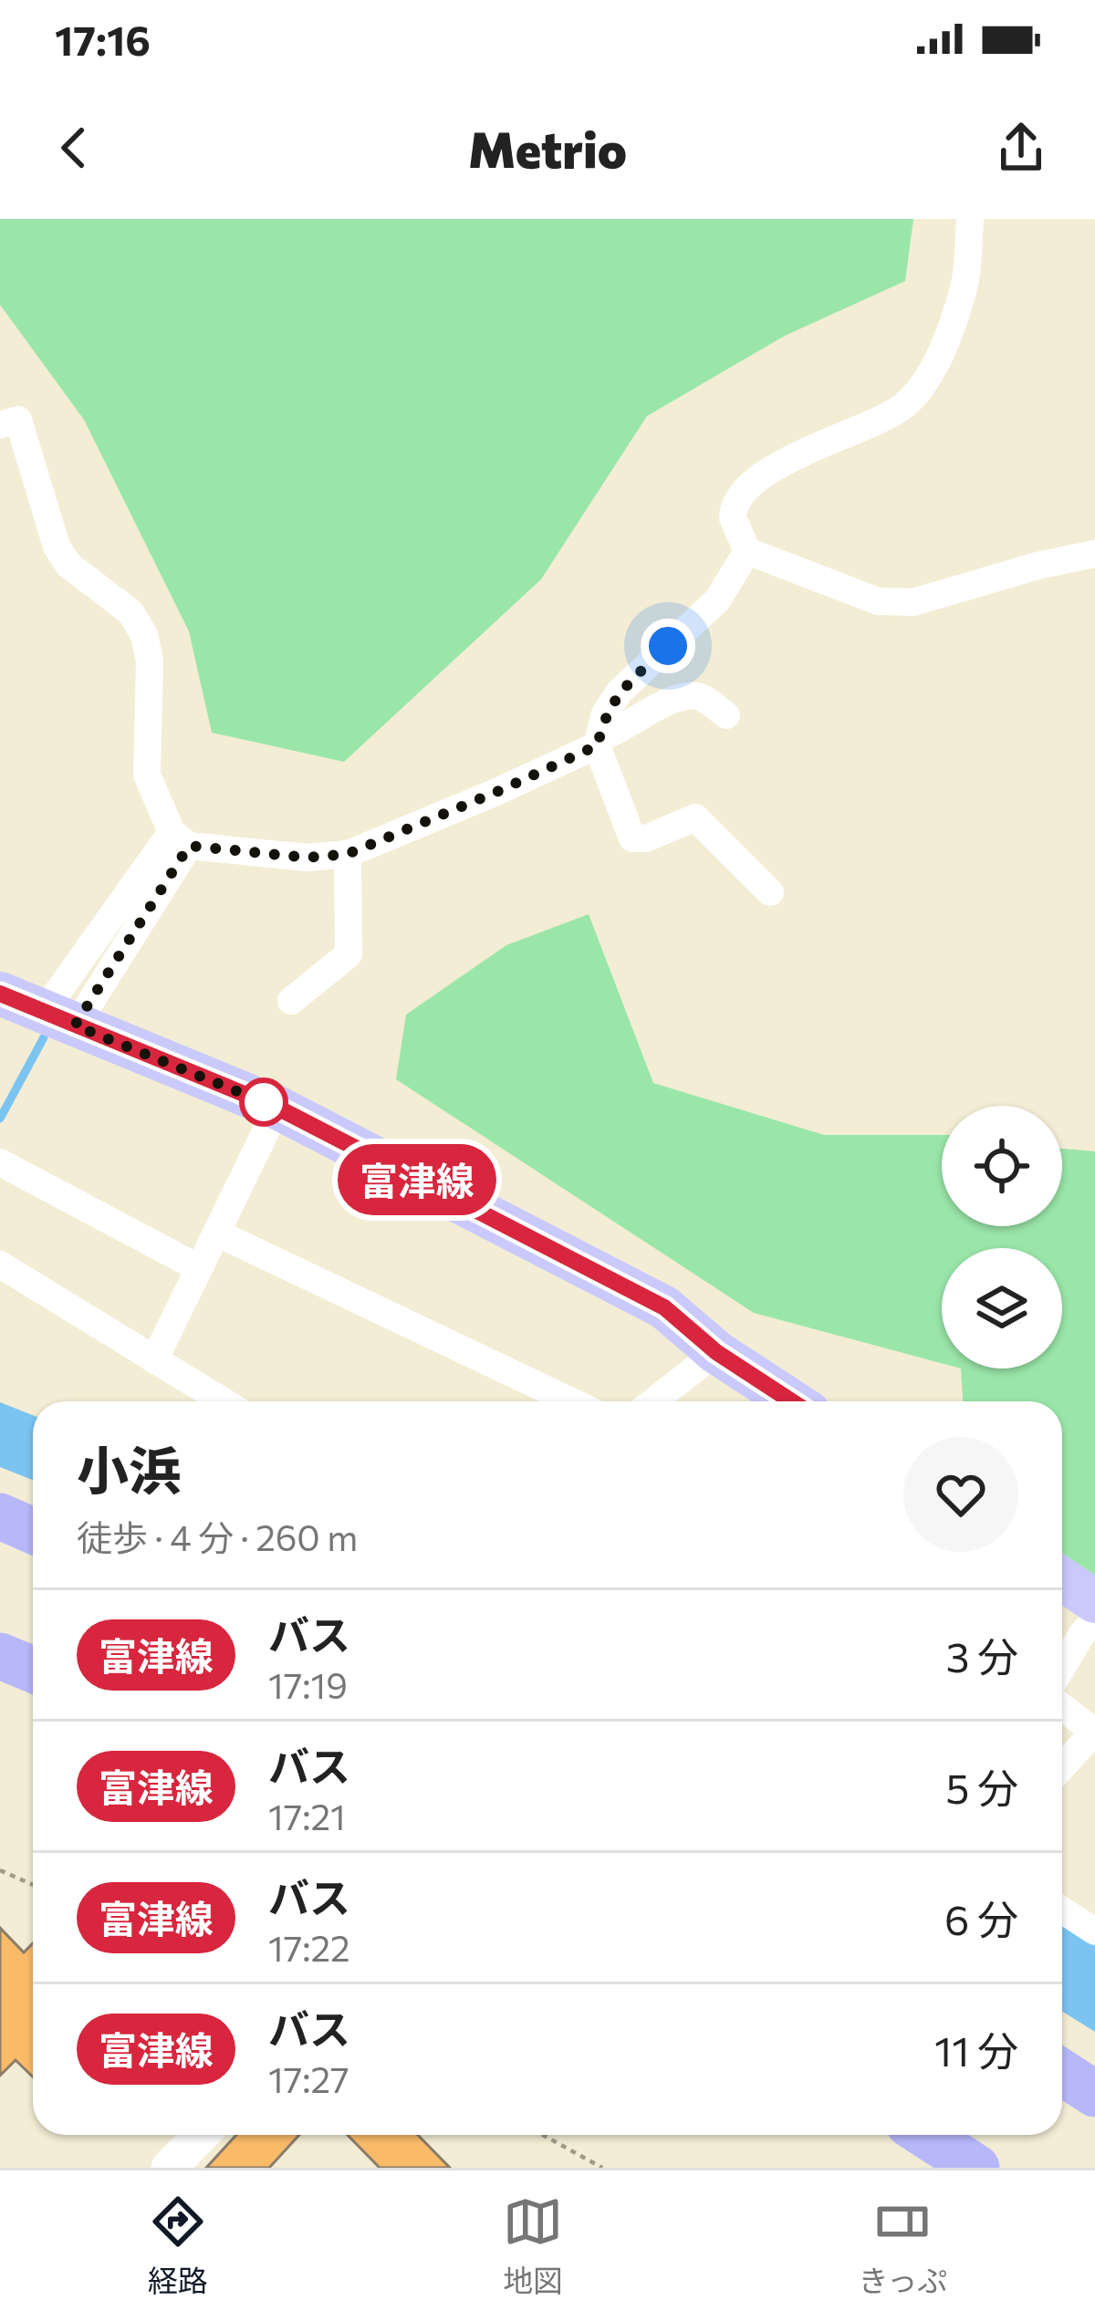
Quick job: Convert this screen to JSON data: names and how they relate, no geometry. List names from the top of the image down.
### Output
{
  "lines": ["bus line 富津線"],
  "page": {
    "status": "17:16",
    "header": "Metrio",
    "on_map": "富津線",
    "heading": ["小浜", "徒歩 · 4 分 · 260 m"],
    "list": [
      {
        "mark": "富津線",
        "name": "バス",
        "note": "17:19",
        "value": "3 分"
      },
      {
        "mark": "富津線",
        "name": "バス",
        "note": "17:21",
        "value": "5 分"
      },
      {
        "mark": "富津線",
        "name": "バス",
        "note": "17:22",
        "value": "6 分"
      },
      {
        "mark": "富津線",
        "name": "バス",
        "note": "17:27",
        "value": "11 分"
      }
    ],
    "tabs": ["経路", "地図", "きっぷ"]
  }
}
